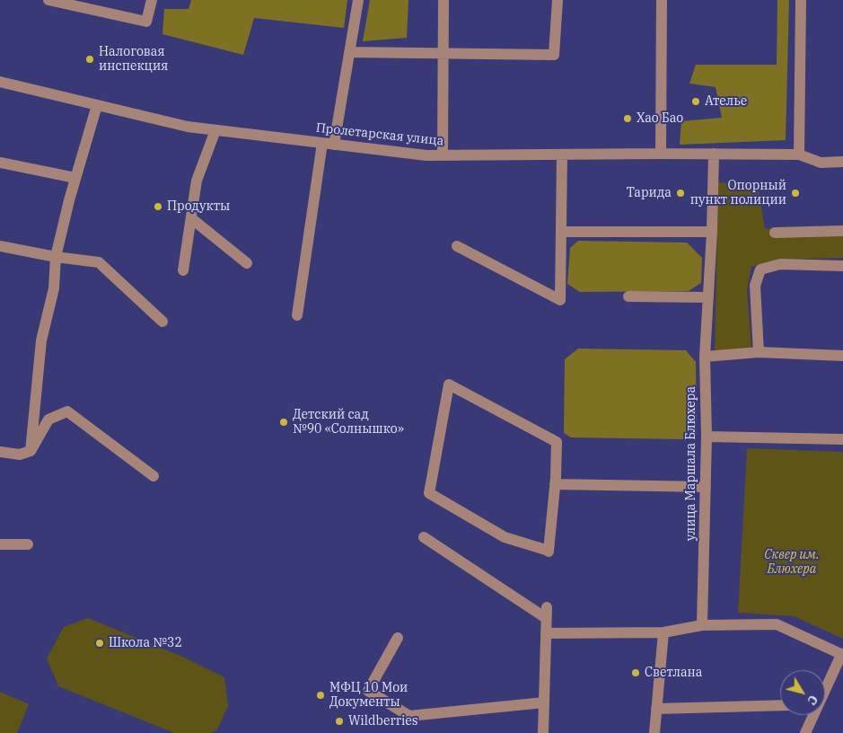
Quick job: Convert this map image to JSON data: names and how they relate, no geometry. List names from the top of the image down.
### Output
{
  "streets": {
    "street": ["Пролетарская улица", "улица Маршала Блюхера"]
  },
  "crossings": [
    ["Пролетарская улица", "улица Маршала Блюхера"]
  ],
  "parks": ["Сквер им. Блюхера"],
  "places": [
    "Налоговая инспекция",
    "Ателье",
    "Хао Бао",
    "Тарида",
    "Опорный пункт полиции",
    "Продукты",
    "Детский сад №90 «Солнышко»",
    "Школа №32",
    "Светлана",
    "МФЦ 10 Мои Документы",
    "Wildberries"
  ],
  "north": "bottom right"
}
